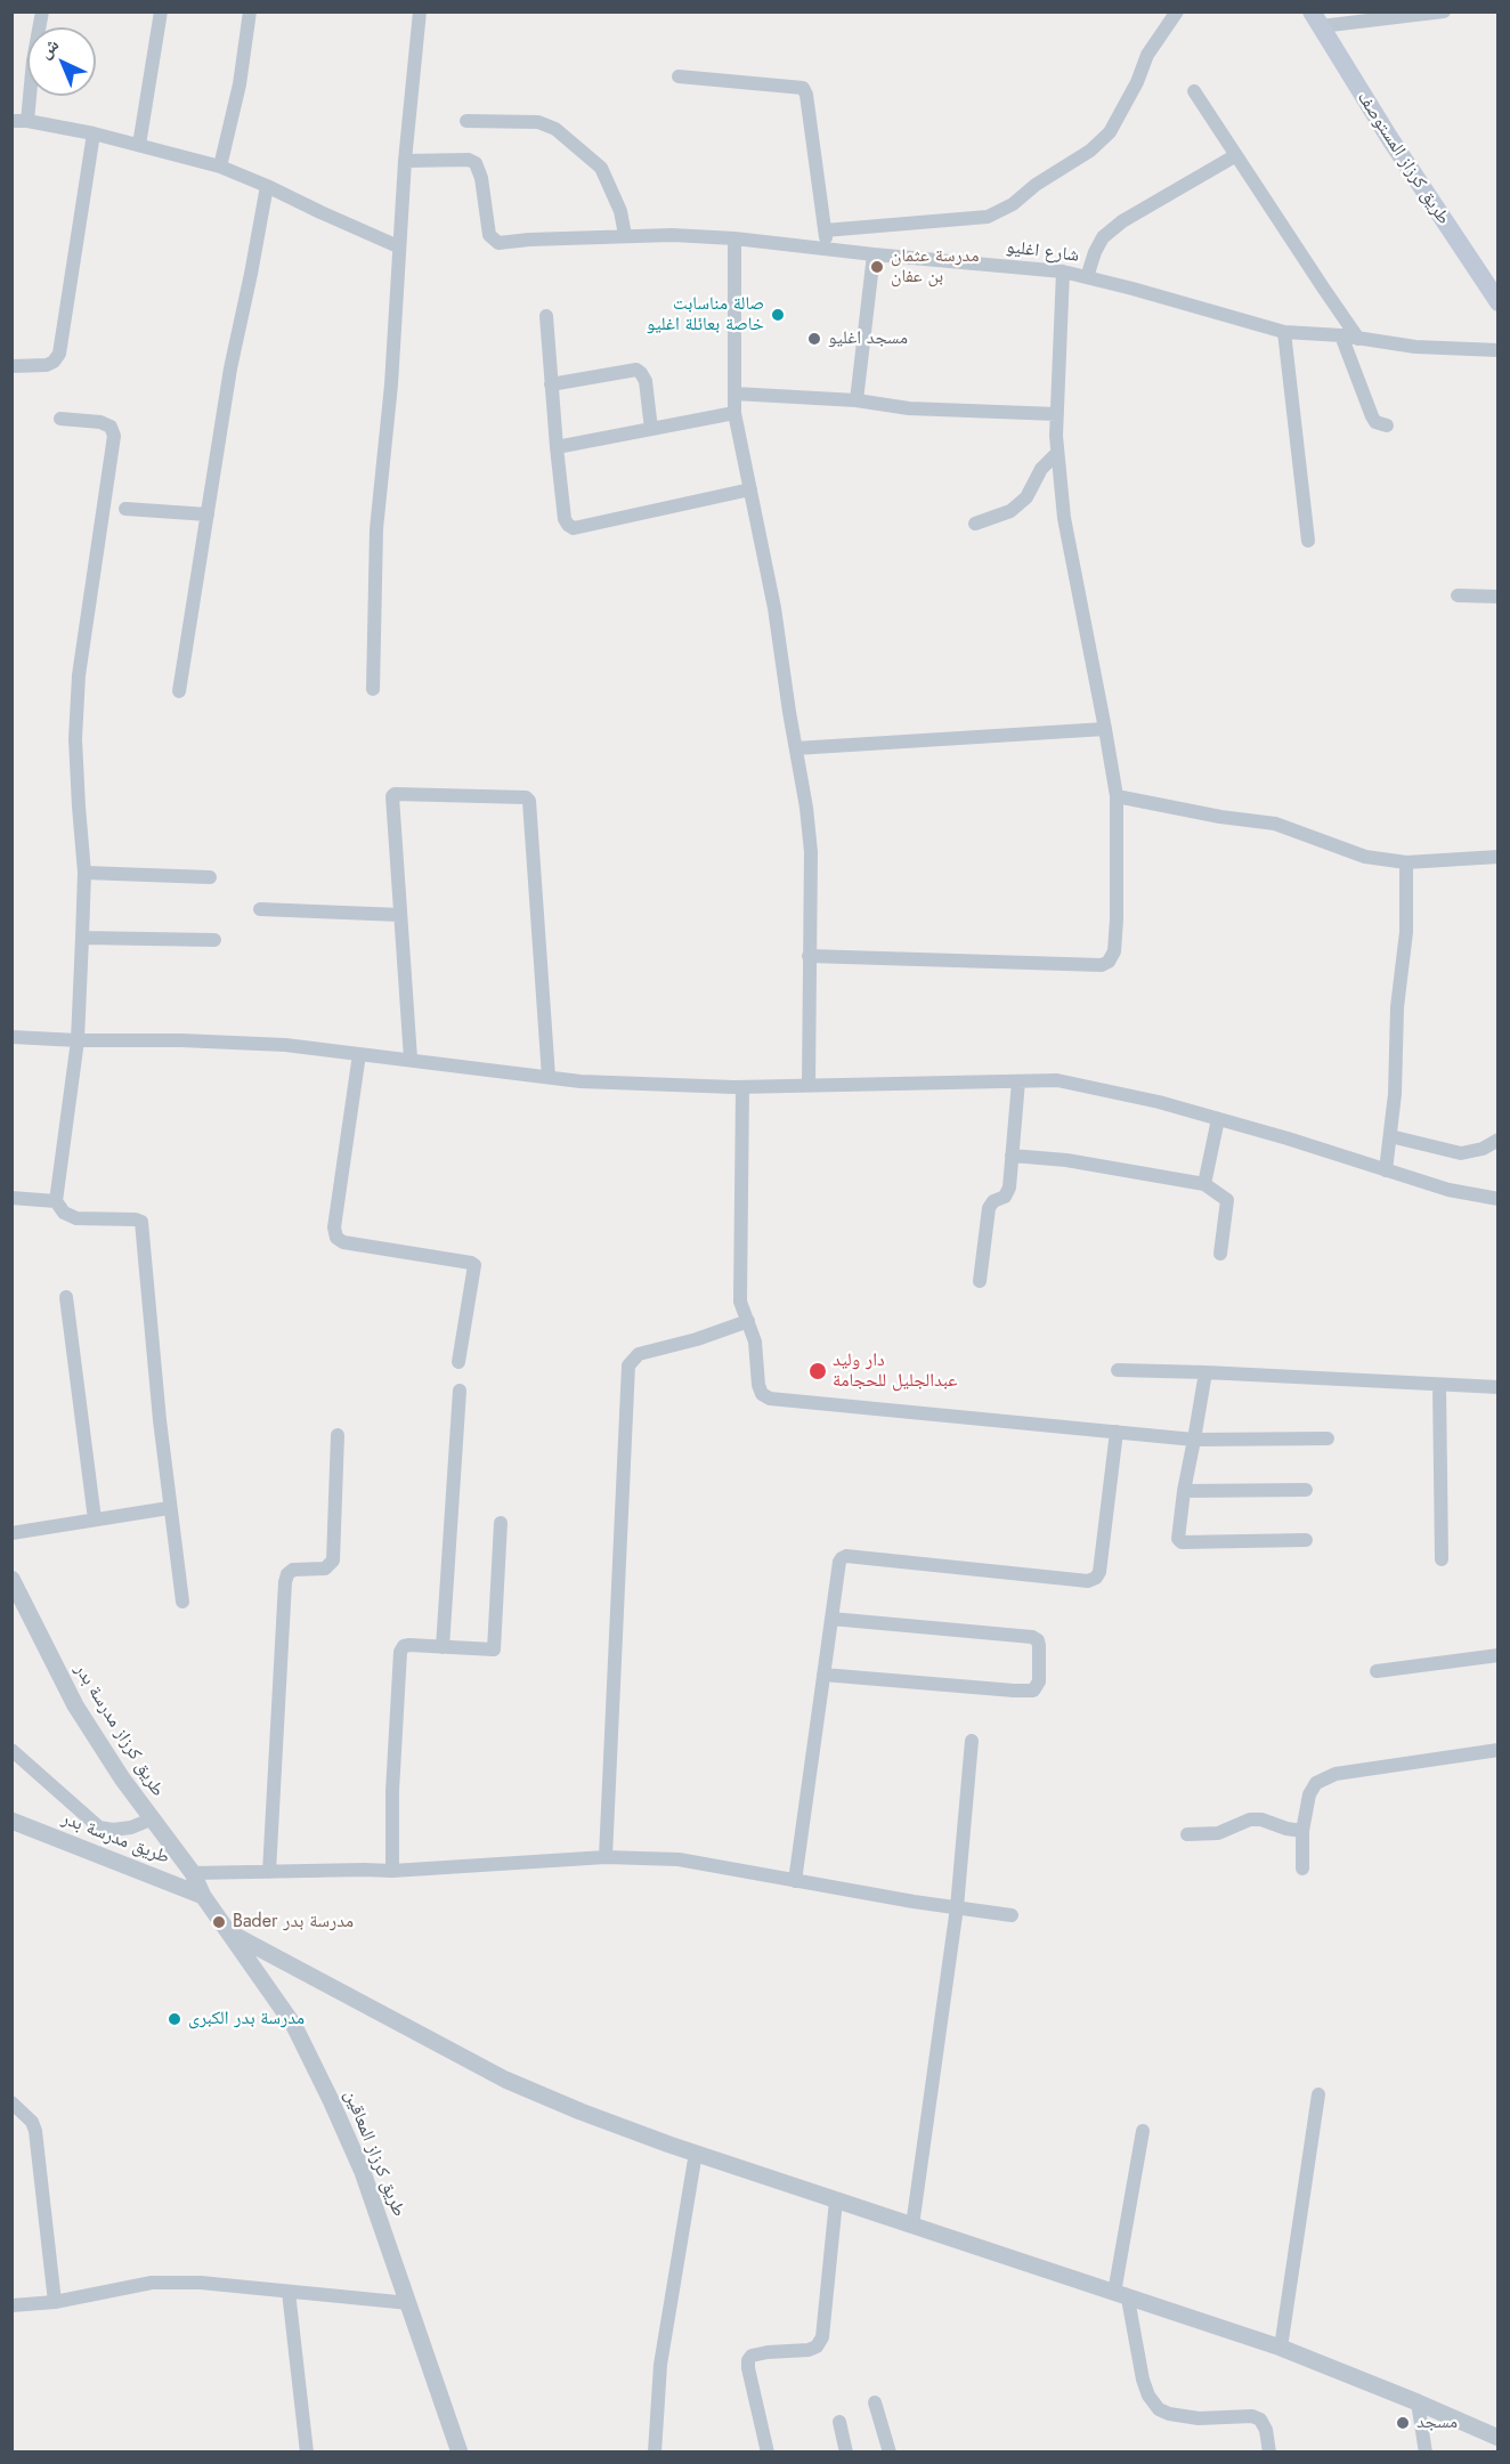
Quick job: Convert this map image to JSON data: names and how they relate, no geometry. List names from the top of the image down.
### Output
{
  "streets": {
    "main road": ["طريق كرزاز المستوصف"],
    "street": [
      "شارع اغليو",
      "طريق كرزاز مدرسة بدر",
      "طريق مدرسة بدر",
      "طريق كرزاز المعاقين"
    ]
  },
  "crossings": [
    ["طريق كرزاز مدرسة بدر", "طريق مدرسة بدر"],
    ["طريق كرزاز مدرسة بدر", "طريق كرزاز المعاقين"],
    ["طريق مدرسة بدر", "طريق كرزاز المعاقين"]
  ],
  "places": [
    "مدرسة عثمان بن عفان",
    "صالة مناسابت خاصة بعائلة اغليو",
    "مسجد اغليو",
    "دار وليد عبدالجليل للحجامة",
    "Bader مدرسة بدر",
    "مدرسة بدر الكبرى",
    "مسجد"
  ],
  "north": "top left"
}
